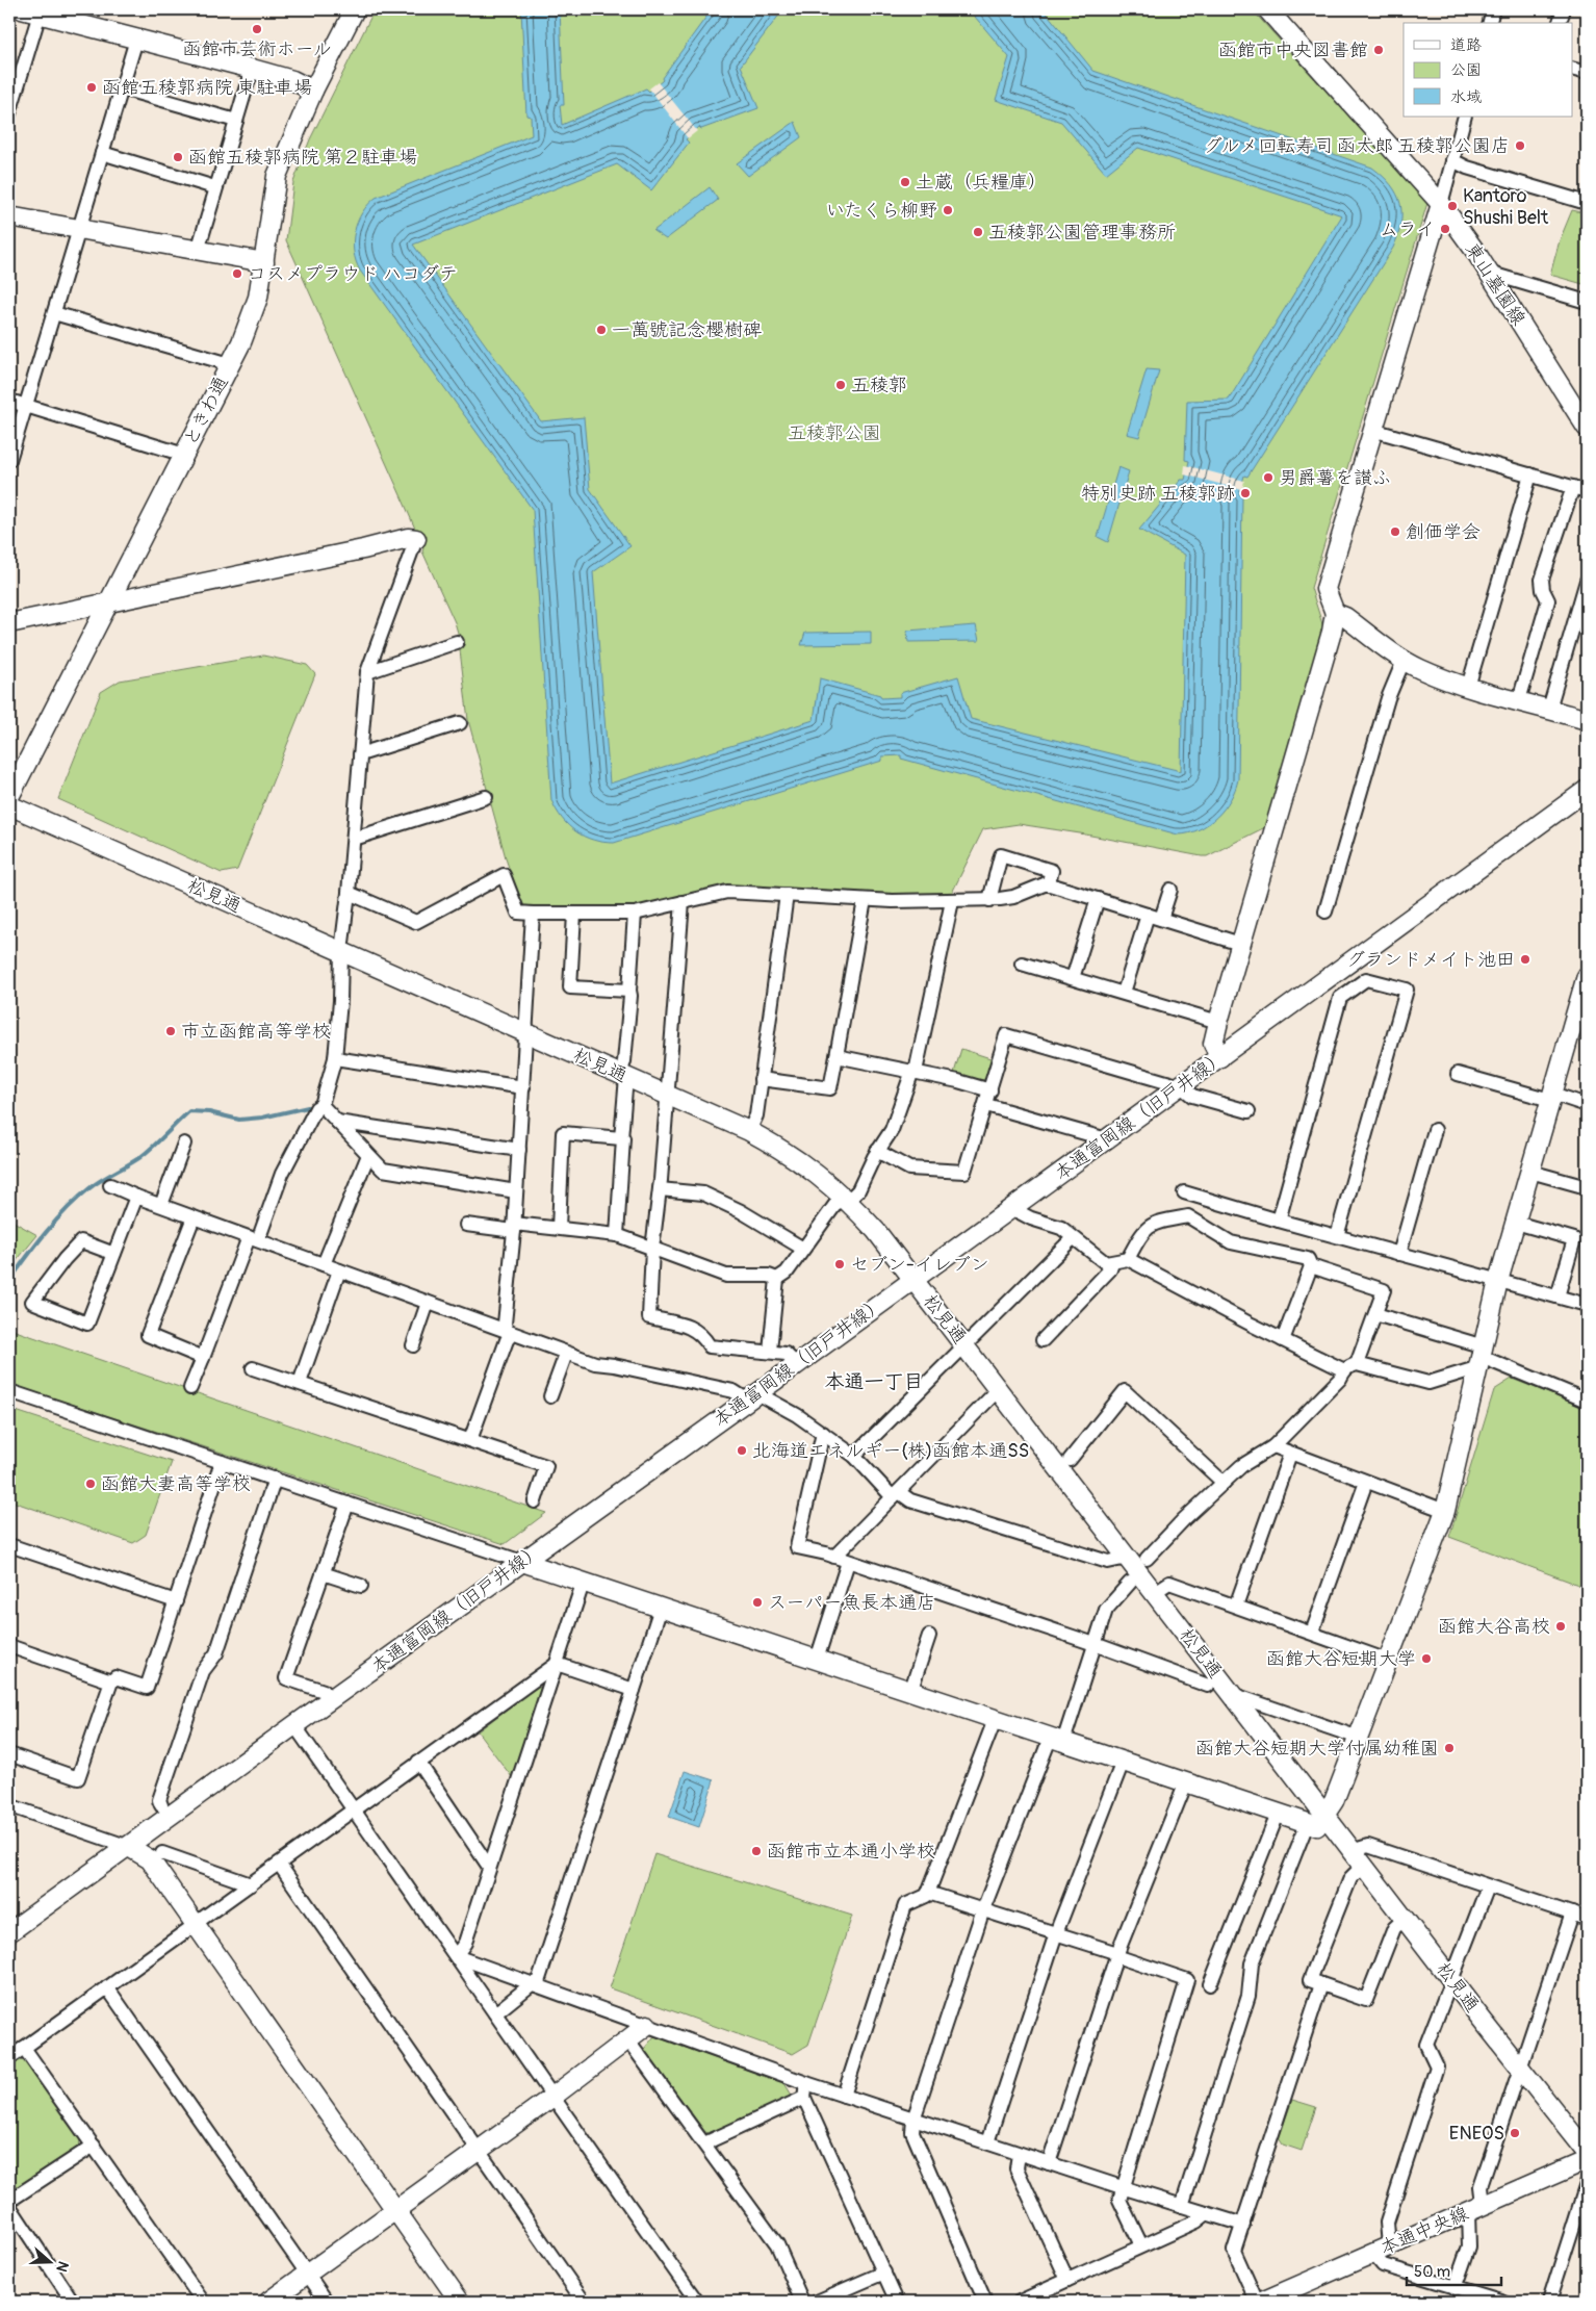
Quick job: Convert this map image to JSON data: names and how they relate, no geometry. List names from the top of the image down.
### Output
{
  "streets": {
    "street": [
      "東山墓園線",
      "ときわ通",
      "松見通",
      "本通富岡線（旧戸井線）",
      "本通中央線"
    ]
  },
  "crossings": [
    ["松見通", "本通富岡線（旧戸井線）"]
  ],
  "districts": ["本通一丁目"],
  "parks": ["五稜郭公園"],
  "places": [
    "函館市芸術ホール",
    "函館市中央図書館",
    "函館五稜郭病院 東駐車場",
    "グルメ回転寿司 函太郎 五稜郭公園店",
    "函館五稜郭病院 第２駐車場",
    "土蔵（兵糧庫）",
    "Kantoro Shushi Belt",
    "いたくら柳野",
    "ムライ",
    "五稜郭公園管理事務所",
    "コスメプラウド ハコダテ",
    "一萬號記念櫻樹碑",
    "五稜郭",
    "男爵薯を讃ふ",
    "特別史跡 五稜郭跡",
    "創価学会",
    "グランドメイト池田",
    "市立函館高等学校",
    "セブン-イレブン",
    "北海道エネルギー(株)函館本通SS",
    "函館大妻高等学校",
    "スーパー魚長本通店",
    "函館大谷高校",
    "函館大谷短期大学",
    "函館大谷短期大学付属幼稚園",
    "函館市立本通小学校",
    "ENEOS"
  ],
  "legend": ["道路", "公園", "水域"],
  "scale_bar": "50 m",
  "north": "right"
}
